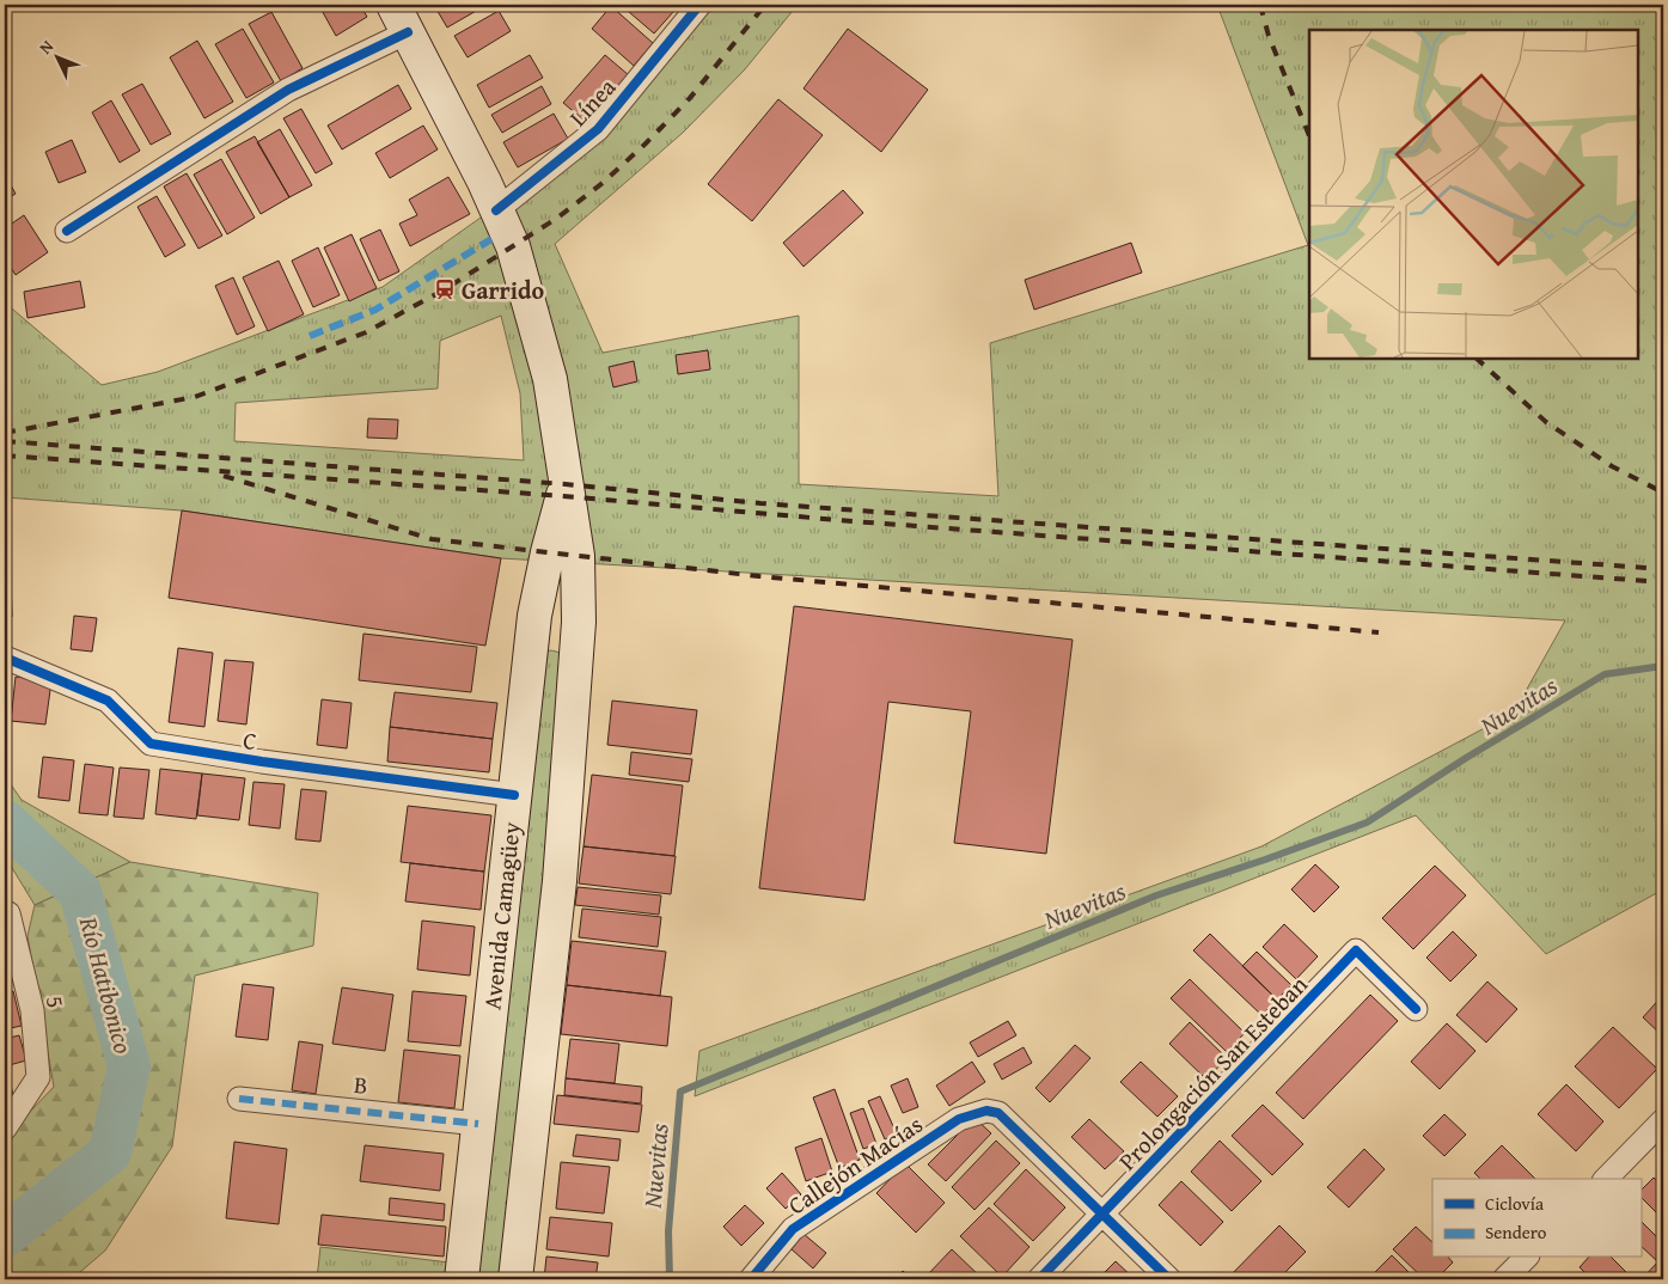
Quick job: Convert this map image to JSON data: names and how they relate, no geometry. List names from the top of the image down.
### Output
{
  "streets": {
    "main road": ["Avenida Camagüey"],
    "street": [
      "Línea",
      "C",
      "5",
      "Prolongación San Esteban",
      "B",
      "Callejón Macías"
    ]
  },
  "crossings": [
    ["Línea", "Avenida Camagüey"],
    ["C", "Avenida Camagüey"],
    ["Avenida Camagüey", "B"],
    ["Prolongación San Esteban", "Callejón Macías"]
  ],
  "water": ["Nuevitas", "Río Hatibonico"],
  "places": {
    "station": ["Garrido"]
  },
  "legend": ["Ciclovía", "Sendero"],
  "north": "top left"
}
